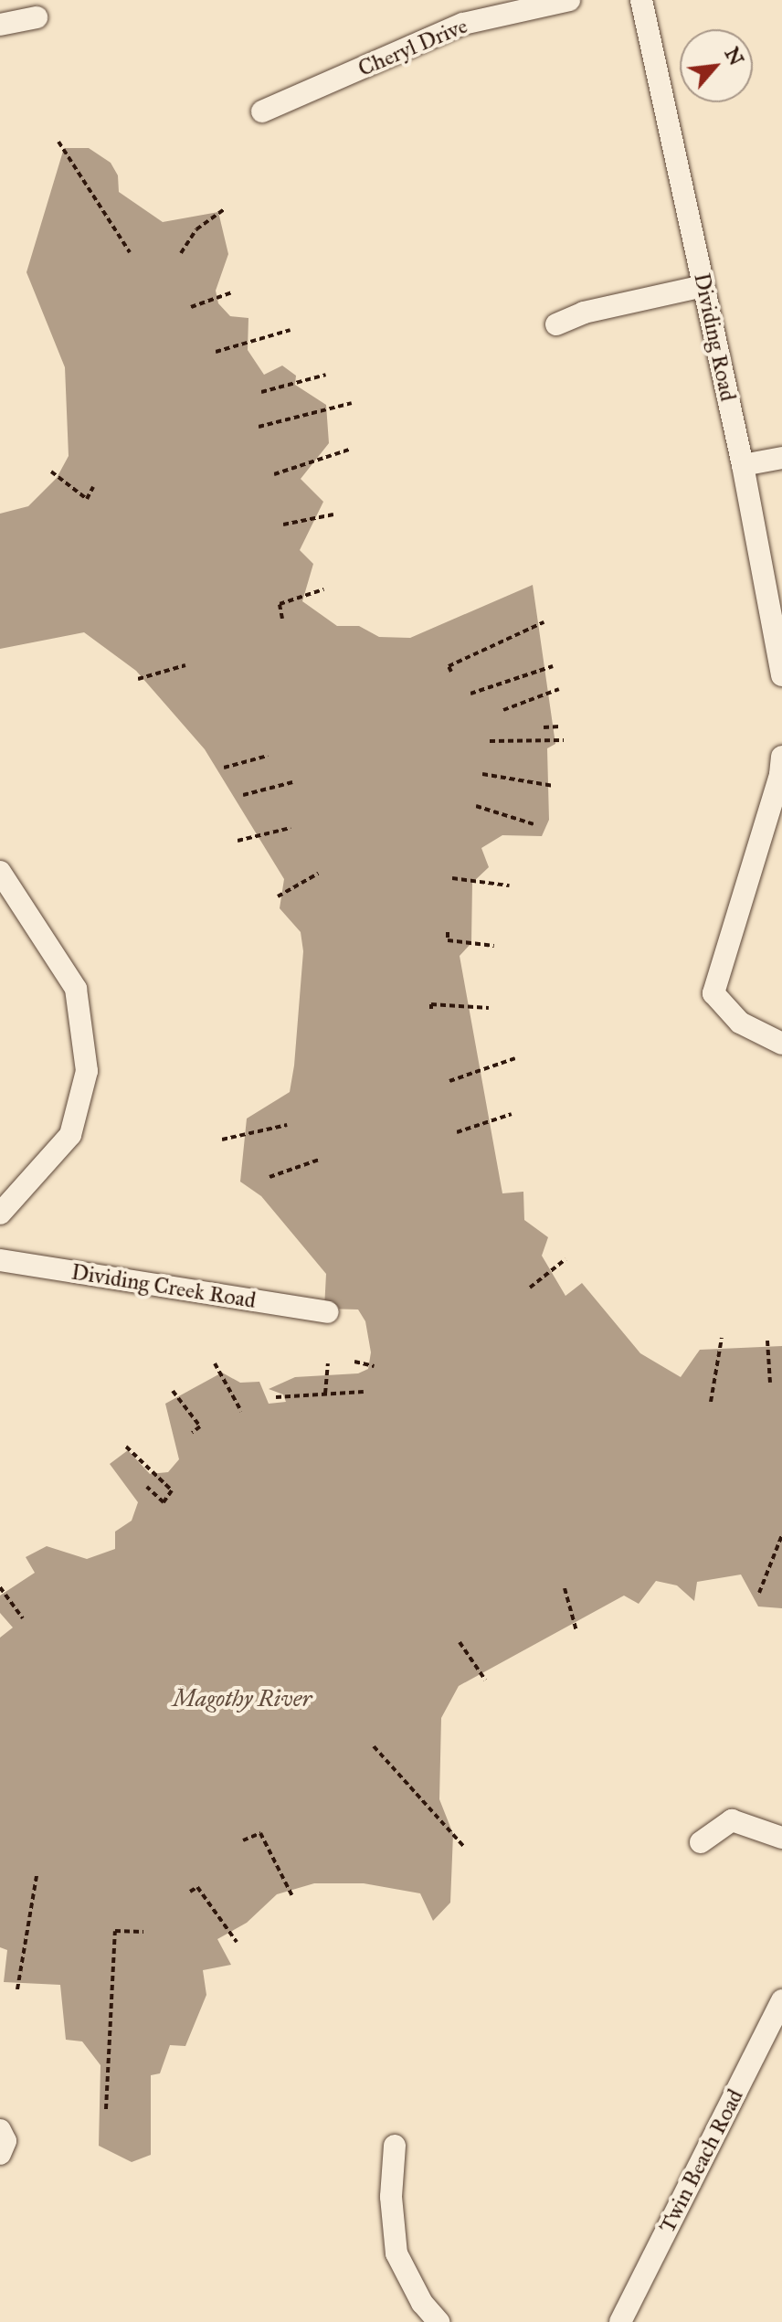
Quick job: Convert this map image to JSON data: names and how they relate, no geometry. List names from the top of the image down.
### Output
{
  "streets": {
    "street": [
      "Cheryl Drive",
      "Dividing Road",
      "Dividing Creek Road",
      "Twin Beach Road"
    ]
  },
  "water": ["Magothy River"],
  "north": "top right"
}
